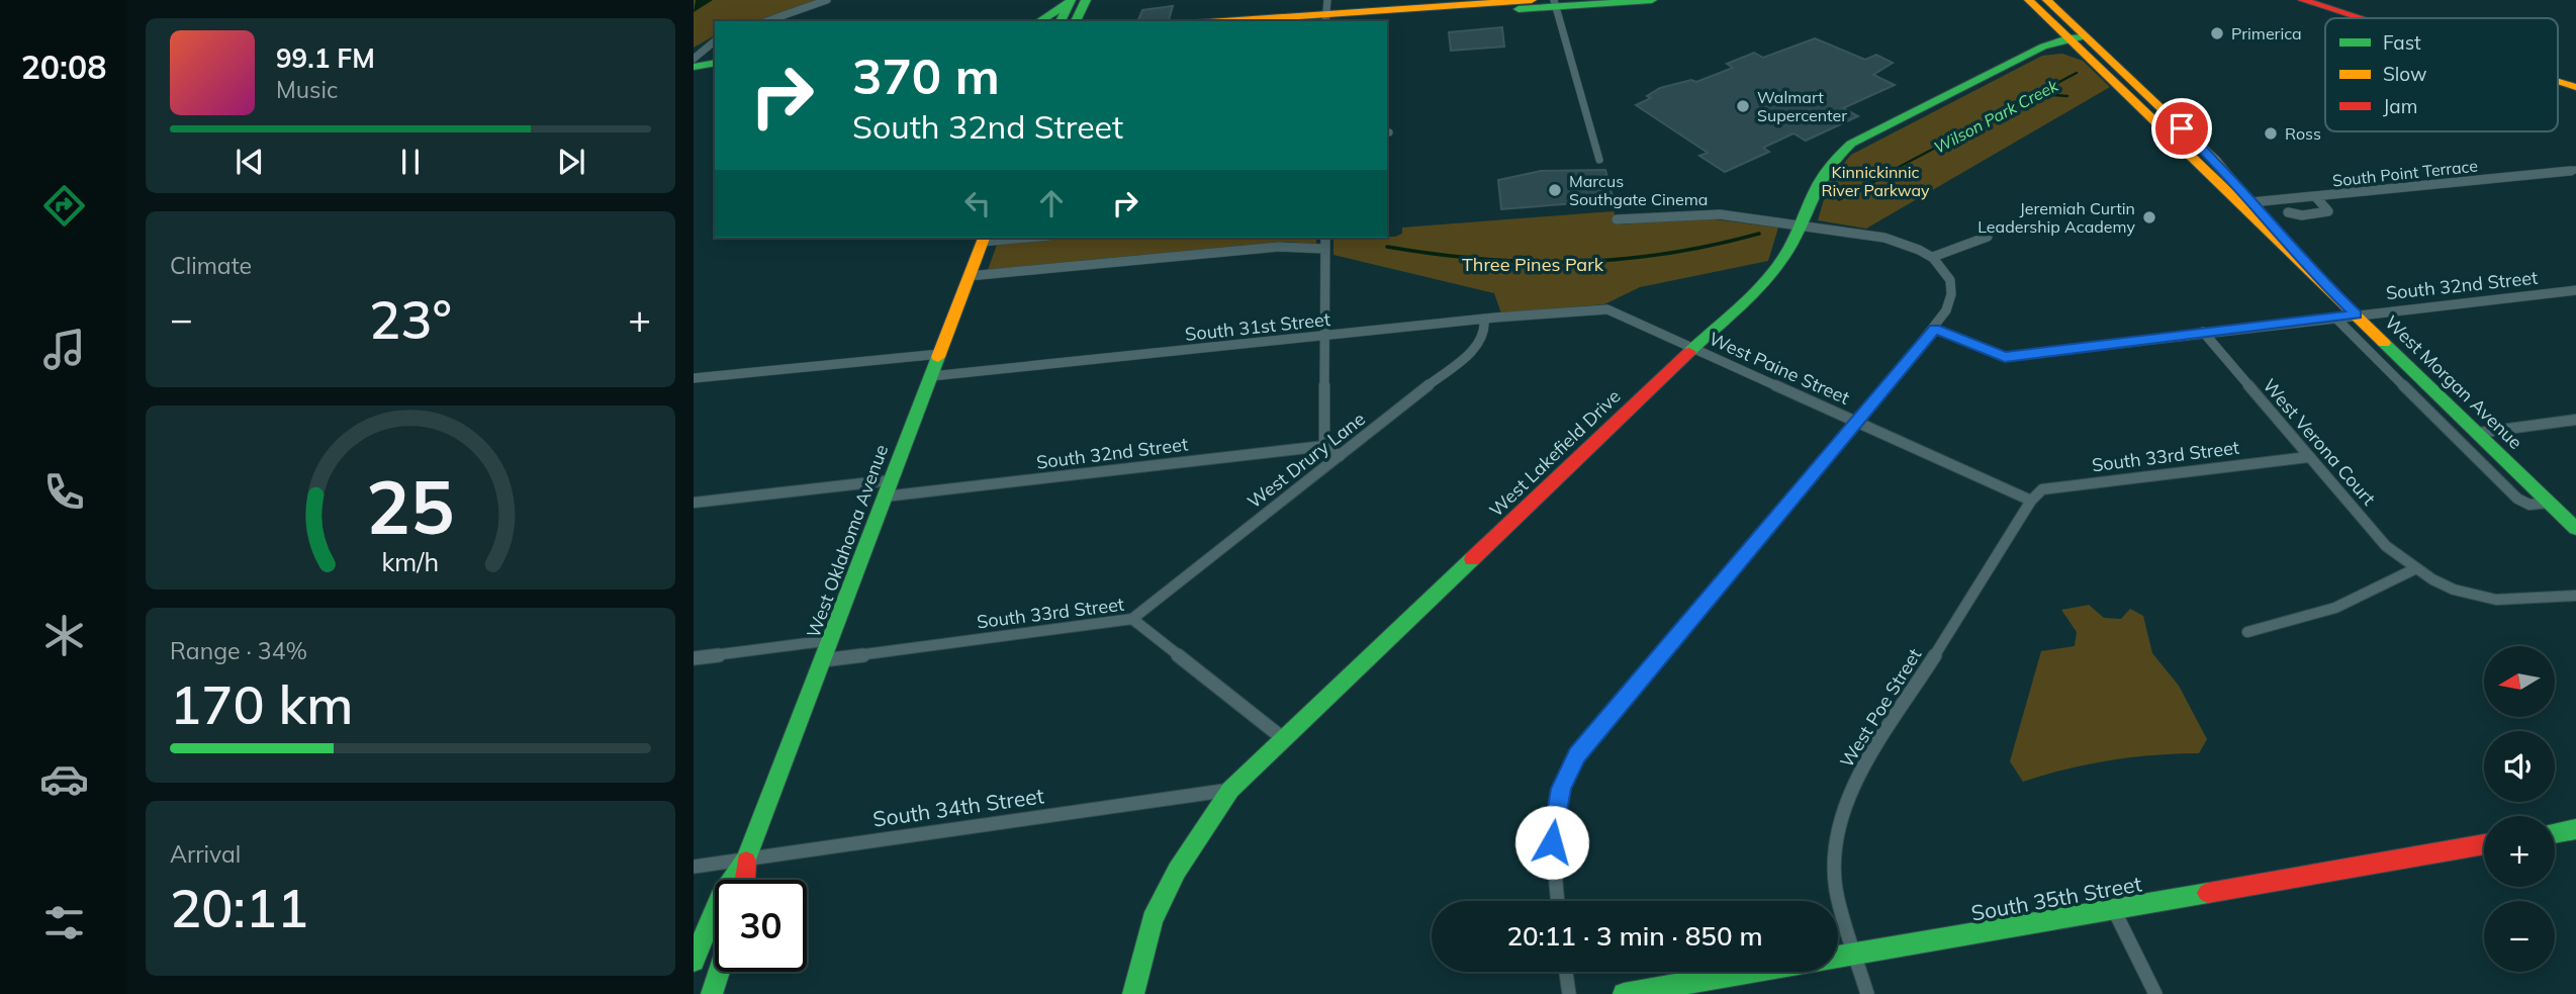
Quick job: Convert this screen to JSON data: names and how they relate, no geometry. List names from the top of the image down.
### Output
{
  "streets": {
    "main road": [
      "West Morgan Avenue",
      "West Lakefield Drive",
      "West Oklahoma Avenue",
      "South 35th Street"
    ],
    "street": [
      "South Point Terrace",
      "South 32nd Street",
      "South 31st Street",
      "West Paine Street",
      "West Verona Court",
      "South 33rd Street",
      "West Drury Lane",
      "West Poe Street",
      "South 34th Street"
    ]
  },
  "crossings": [
    ["South Point Terrace", "West Morgan Avenue"],
    ["South 32nd Street", "West Morgan Avenue"],
    ["South 32nd Street", "West Verona Court"],
    ["South 32nd Street", "West Oklahoma Avenue"],
    ["South 31st Street", "West Paine Street"],
    ["South 31st Street", "West Drury Lane"],
    ["South 31st Street", "West Oklahoma Avenue"],
    ["West Paine Street", "West Lakefield Drive"],
    ["West Paine Street", "South 33rd Street"],
    ["West Paine Street", "West Poe Street"],
    ["West Morgan Avenue", "West Lakefield Drive"],
    ["West Verona Court", "South 33rd Street"],
    ["West Lakefield Drive", "South 33rd Street"],
    ["West Lakefield Drive", "South 34th Street"],
    ["South 33rd Street", "West Drury Lane"],
    ["South 33rd Street", "West Oklahoma Avenue"],
    ["South 33rd Street", "West Poe Street"],
    ["West Oklahoma Avenue", "South 34th Street"],
    ["West Poe Street", "South 35th Street"]
  ],
  "water": ["Wilson Park Creek"],
  "parks": ["Kinnickinnic River Parkway", "Three Pines Park"],
  "places": [
    "Primerica",
    "Walmart Supercenter",
    "Ross",
    "Marcus Southgate Cinema",
    "Jeremiah Curtin Leadership Academy"
  ],
  "legend": ["Fast", "Slow", "Jam"],
  "north": "left",
  "page": {
    "tabs": "20:08",
    "turn": ["370 m", "South 32nd Street"],
    "song": ["99.1 FM", "Music"],
    "tile": [
      "Climate",
      ["Range · 34%", "170 km"],
      ["Arrival", "20:11"]
    ],
    "heat": ["−", "23°", "+"],
    "map_buttons": ["+", "−"],
    "limit": "30",
    "trip": "20:11 · 3 min · 850 m",
    "gauge": ["25", "km/h"]
  }
}
